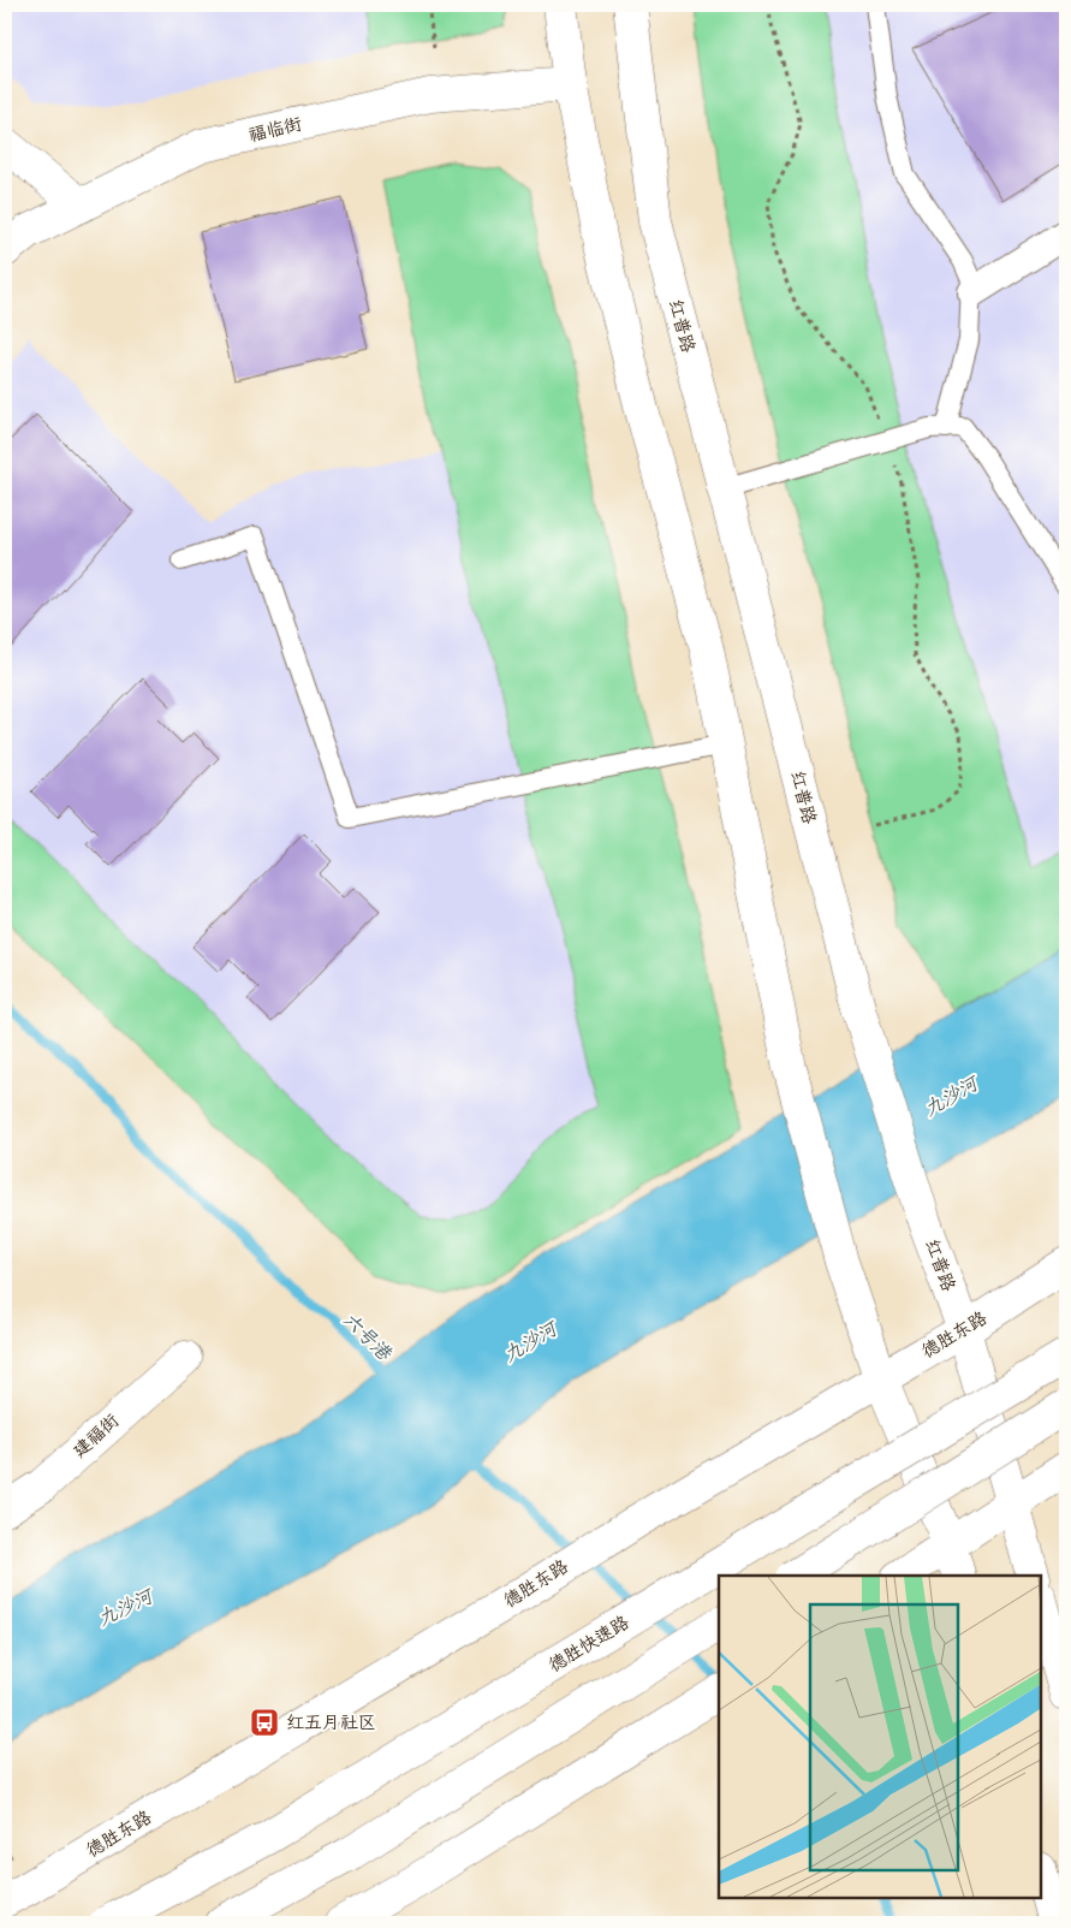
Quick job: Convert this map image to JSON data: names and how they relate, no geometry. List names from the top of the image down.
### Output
{
  "streets": {
    "main road": [
      "福临街",
      "红普路",
      "德胜东路",
      "建福街",
      "德胜快速路"
    ]
  },
  "crossings": [
    ["红普路", "德胜东路"]
  ],
  "water": ["九沙河", "六号港"],
  "places": {
    "bus stop": ["红五月社区"]
  }
}
